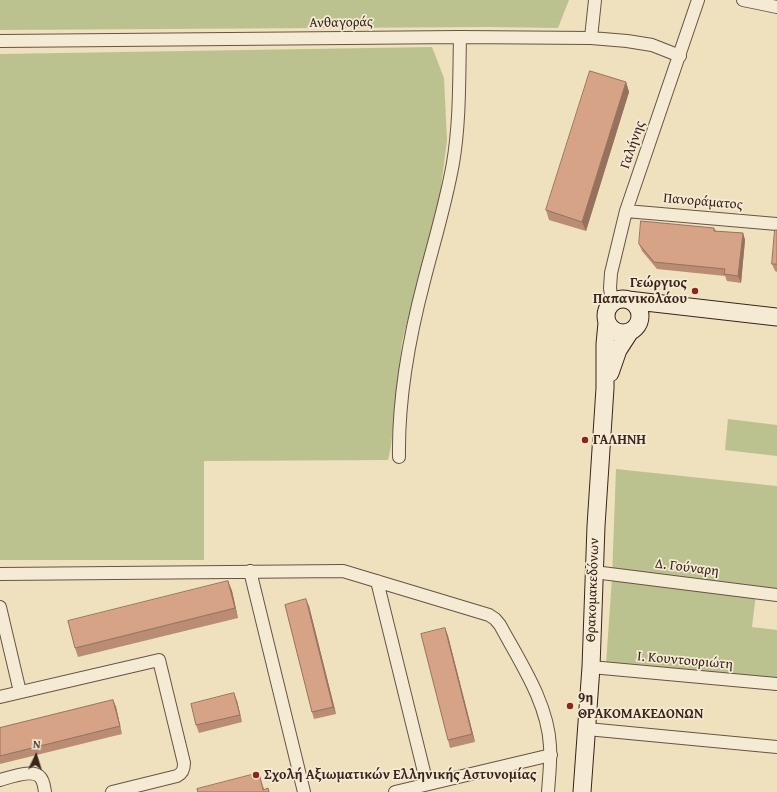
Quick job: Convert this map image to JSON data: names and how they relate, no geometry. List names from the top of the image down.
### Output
{
  "streets": {
    "main road": ["Θρακομακεδόνων"],
    "street": [
      "Ανθαγοράς",
      "Γαλήνης",
      "Πανοράματος",
      "Δ. Γούναρη",
      "Ι. Κουντουριώτη"
    ]
  },
  "crossings": [
    ["Ανθαγοράς", "Γαλήνης"],
    ["Γαλήνης", "Πανοράματος"],
    ["Γαλήνης", "Θρακομακεδόνων"],
    ["Δ. Γούναρη", "Θρακομακεδόνων"],
    ["Θρακομακεδόνων", "Ι. Κουντουριώτη"]
  ],
  "places": [
    "Γεώργιος Παπανικολάου",
    "ΓΑΛΗΝΗ",
    "9η ΘΡΑΚΟΜΑΚΕΔΟΝΩΝ",
    "Σχολή Αξιωματικών Ελληνικής Αστυνομίας"
  ],
  "north": "top"
}
